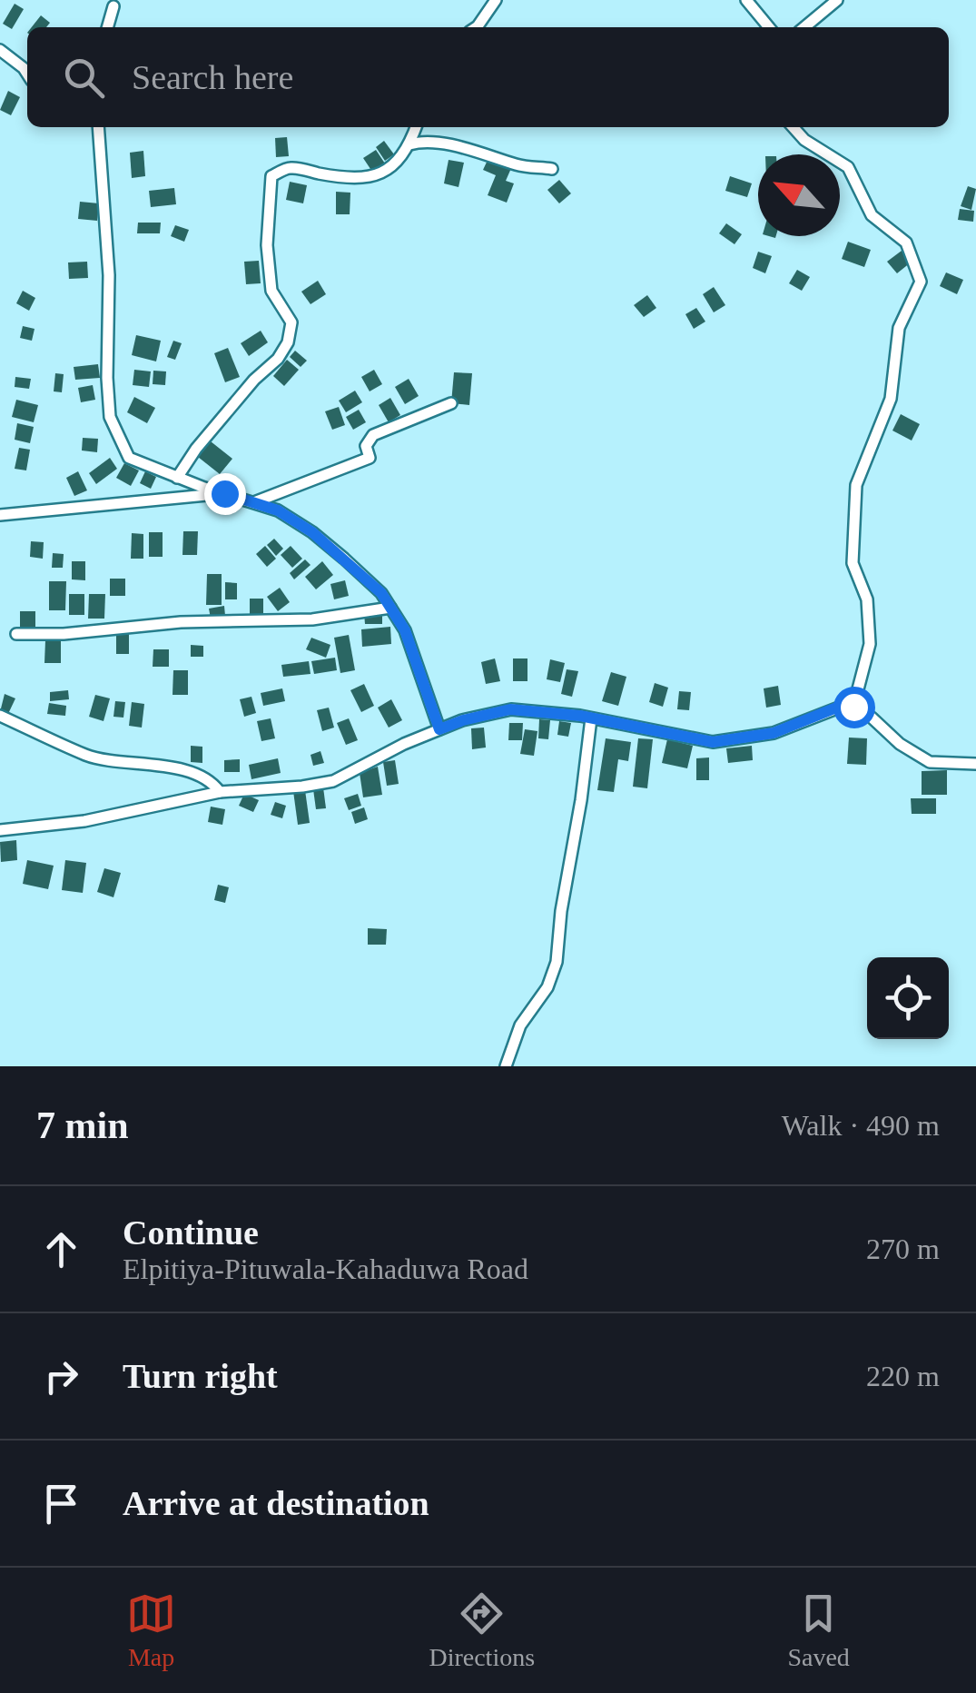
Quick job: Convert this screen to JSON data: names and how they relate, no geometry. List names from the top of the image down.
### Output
{
  "north": "top left",
  "page": {
    "search": "Search here",
    "heading": ["7 min", "Walk · 490 m"],
    "list": [
      ["Continue", "Elpitiya-Pituwala-Kahaduwa Road", "270 m"],
      ["Turn right", "220 m"],
      "Arrive at destination"
    ],
    "nav": ["Map", "Directions", "Saved"]
  }
}
